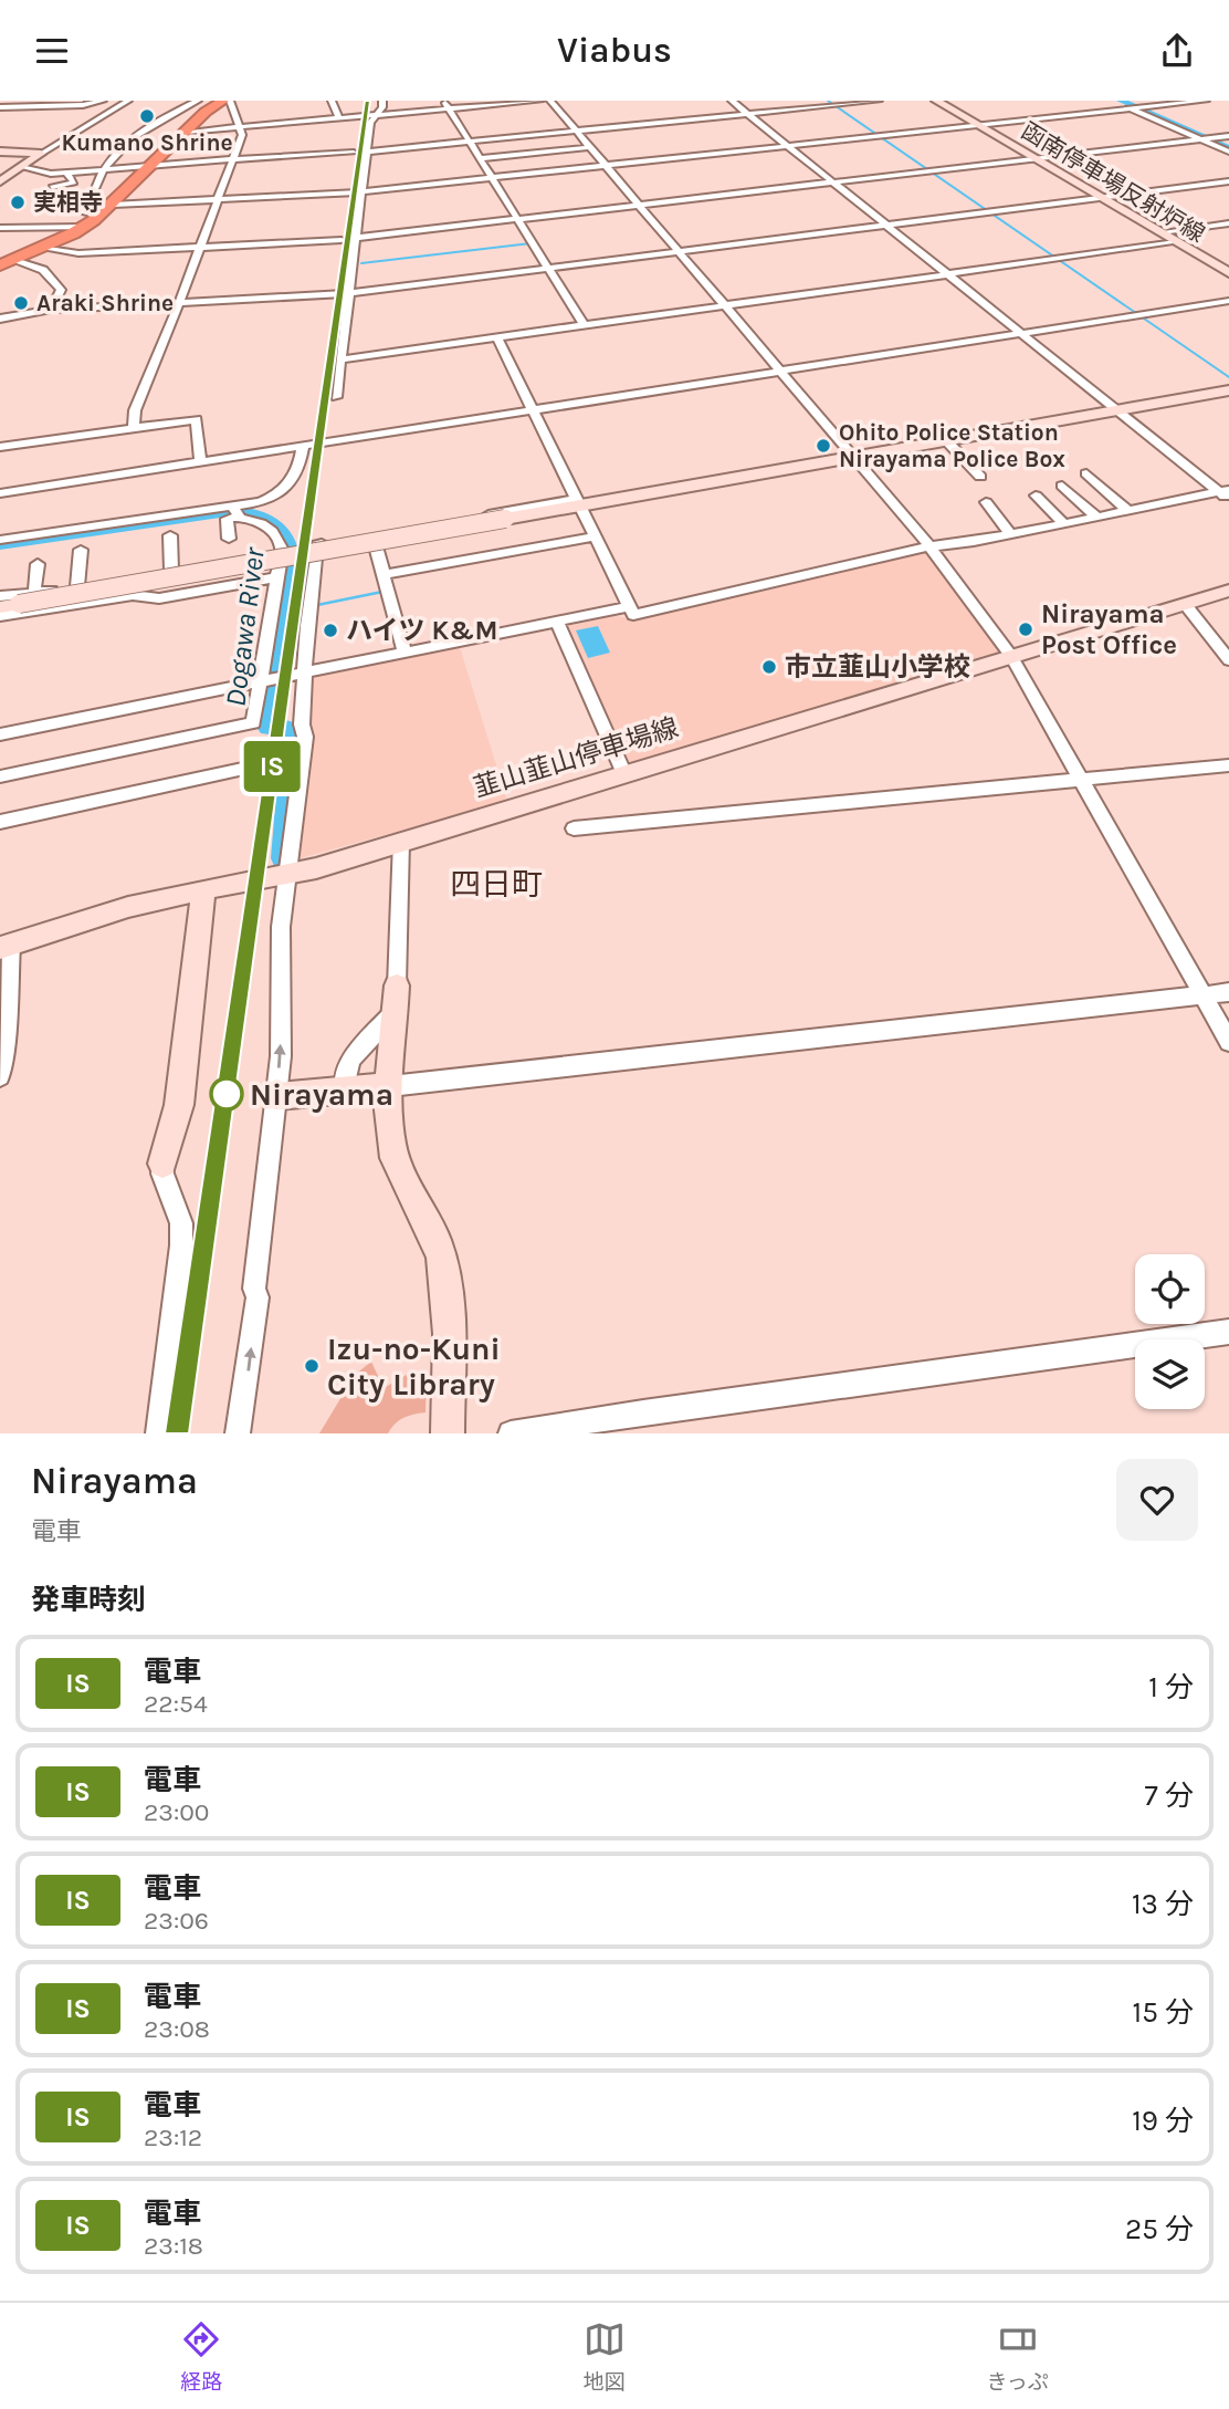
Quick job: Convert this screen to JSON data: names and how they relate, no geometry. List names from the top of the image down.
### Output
{
  "streets": {
    "main road": ["函南停車場反射炉線", "韮山韮山停車場線"]
  },
  "districts": ["四日町"],
  "water": ["Dogawa River"],
  "places": [
    "Kumano Shrine",
    "実相寺",
    "Araki Shrine",
    "Ohito Police Station Nirayama Police Box",
    "Nirayama Post Office",
    "ハイツ K&M",
    "市立韮山小学校",
    "Nirayama",
    "Izu-no-Kuni City Library"
  ],
  "page": {
    "header": "Viabus",
    "on_map": "IS",
    "heading": [
      ["Nirayama", "電車"],
      "発車時刻"
    ],
    "list": [
      {
        "mark": "IS",
        "name": "電車",
        "note": "22:54",
        "value": "1 分"
      },
      {
        "mark": "IS",
        "name": "電車",
        "note": "23:00",
        "value": "7 分"
      },
      {
        "mark": "IS",
        "name": "電車",
        "note": "23:06",
        "value": "13 分"
      },
      {
        "mark": "IS",
        "name": "電車",
        "note": "23:08",
        "value": "15 分"
      },
      {
        "mark": "IS",
        "name": "電車",
        "note": "23:12",
        "value": "19 分"
      },
      {
        "mark": "IS",
        "name": "電車",
        "note": "23:18",
        "value": "25 分"
      }
    ],
    "tabs": ["経路", "地図", "きっぷ"]
  }
}
